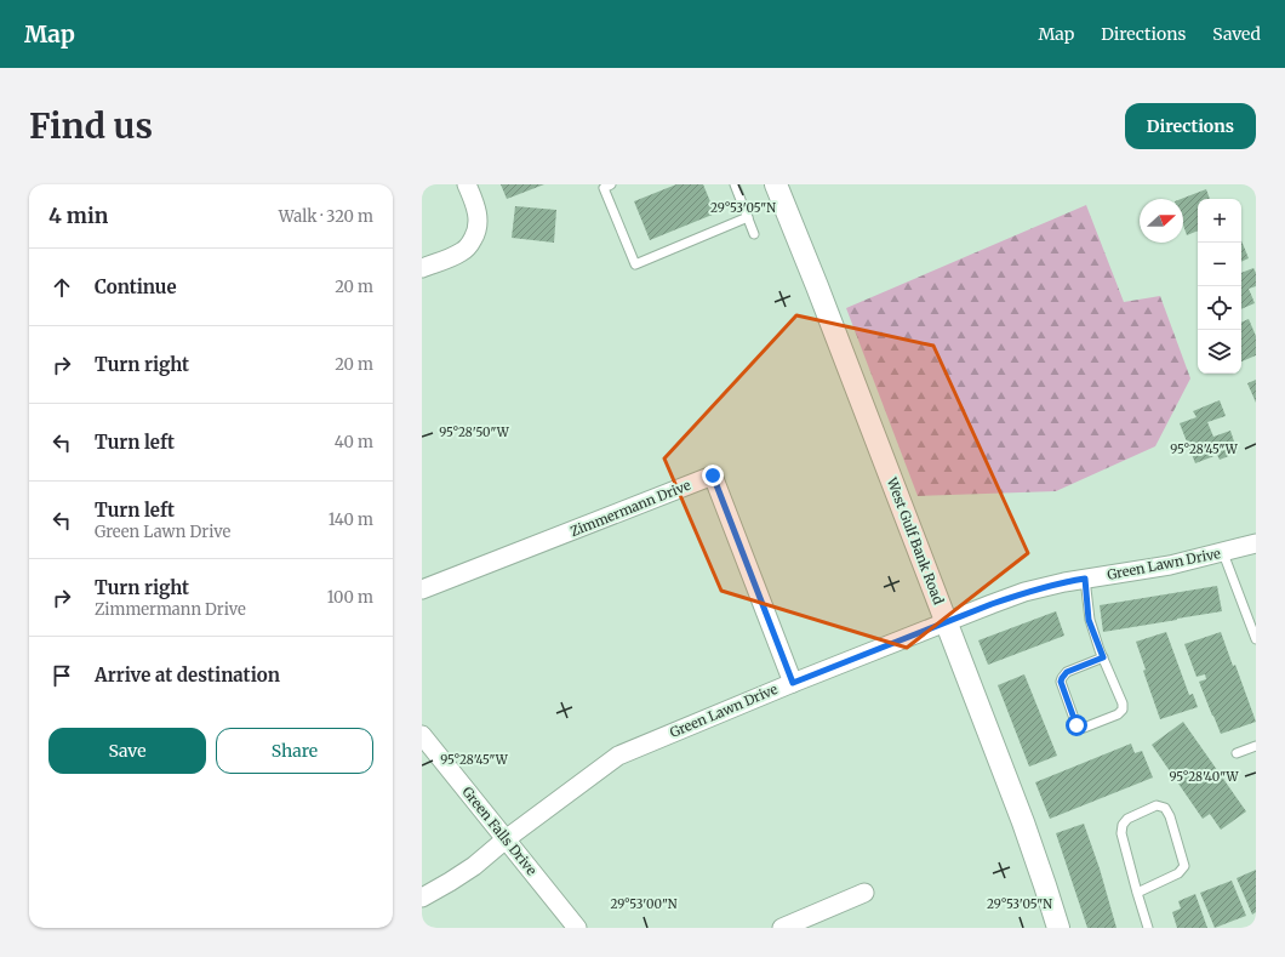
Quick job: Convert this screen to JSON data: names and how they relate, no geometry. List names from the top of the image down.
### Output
{
  "streets": {
    "street": [
      "Zimmermann Drive",
      "West Gulf Bank Road",
      "Green Lawn Drive",
      "Green Falls Drive"
    ]
  },
  "crossings": [
    ["Zimmermann Drive", "Green Lawn Drive"],
    ["West Gulf Bank Road", "Green Lawn Drive"],
    ["Green Lawn Drive", "Green Falls Drive"]
  ],
  "north": "right",
  "page": {
    "header": "Map",
    "nav": ["Map", "Directions", "Saved"],
    "buttons": [
      "Directions",
      ["Save", "Share"]
    ],
    "title": "Find us",
    "heading": ["4 min", "Walk · 320 m"],
    "map_buttons": ["+", "−"],
    "list": [
      ["Continue", "20 m"],
      ["Turn right", "20 m"],
      ["Turn left", "40 m"],
      ["Turn left", "Green Lawn Drive", "140 m"],
      ["Turn right", "Zimmermann Drive", "100 m"],
      "Arrive at destination"
    ]
  },
  "coordinates": [
    "29°53'05\"N",
    "95°28'50\"W",
    "95°28'45\"W",
    "95°28'40\"W",
    "29°53'00\"N"
  ]
}
